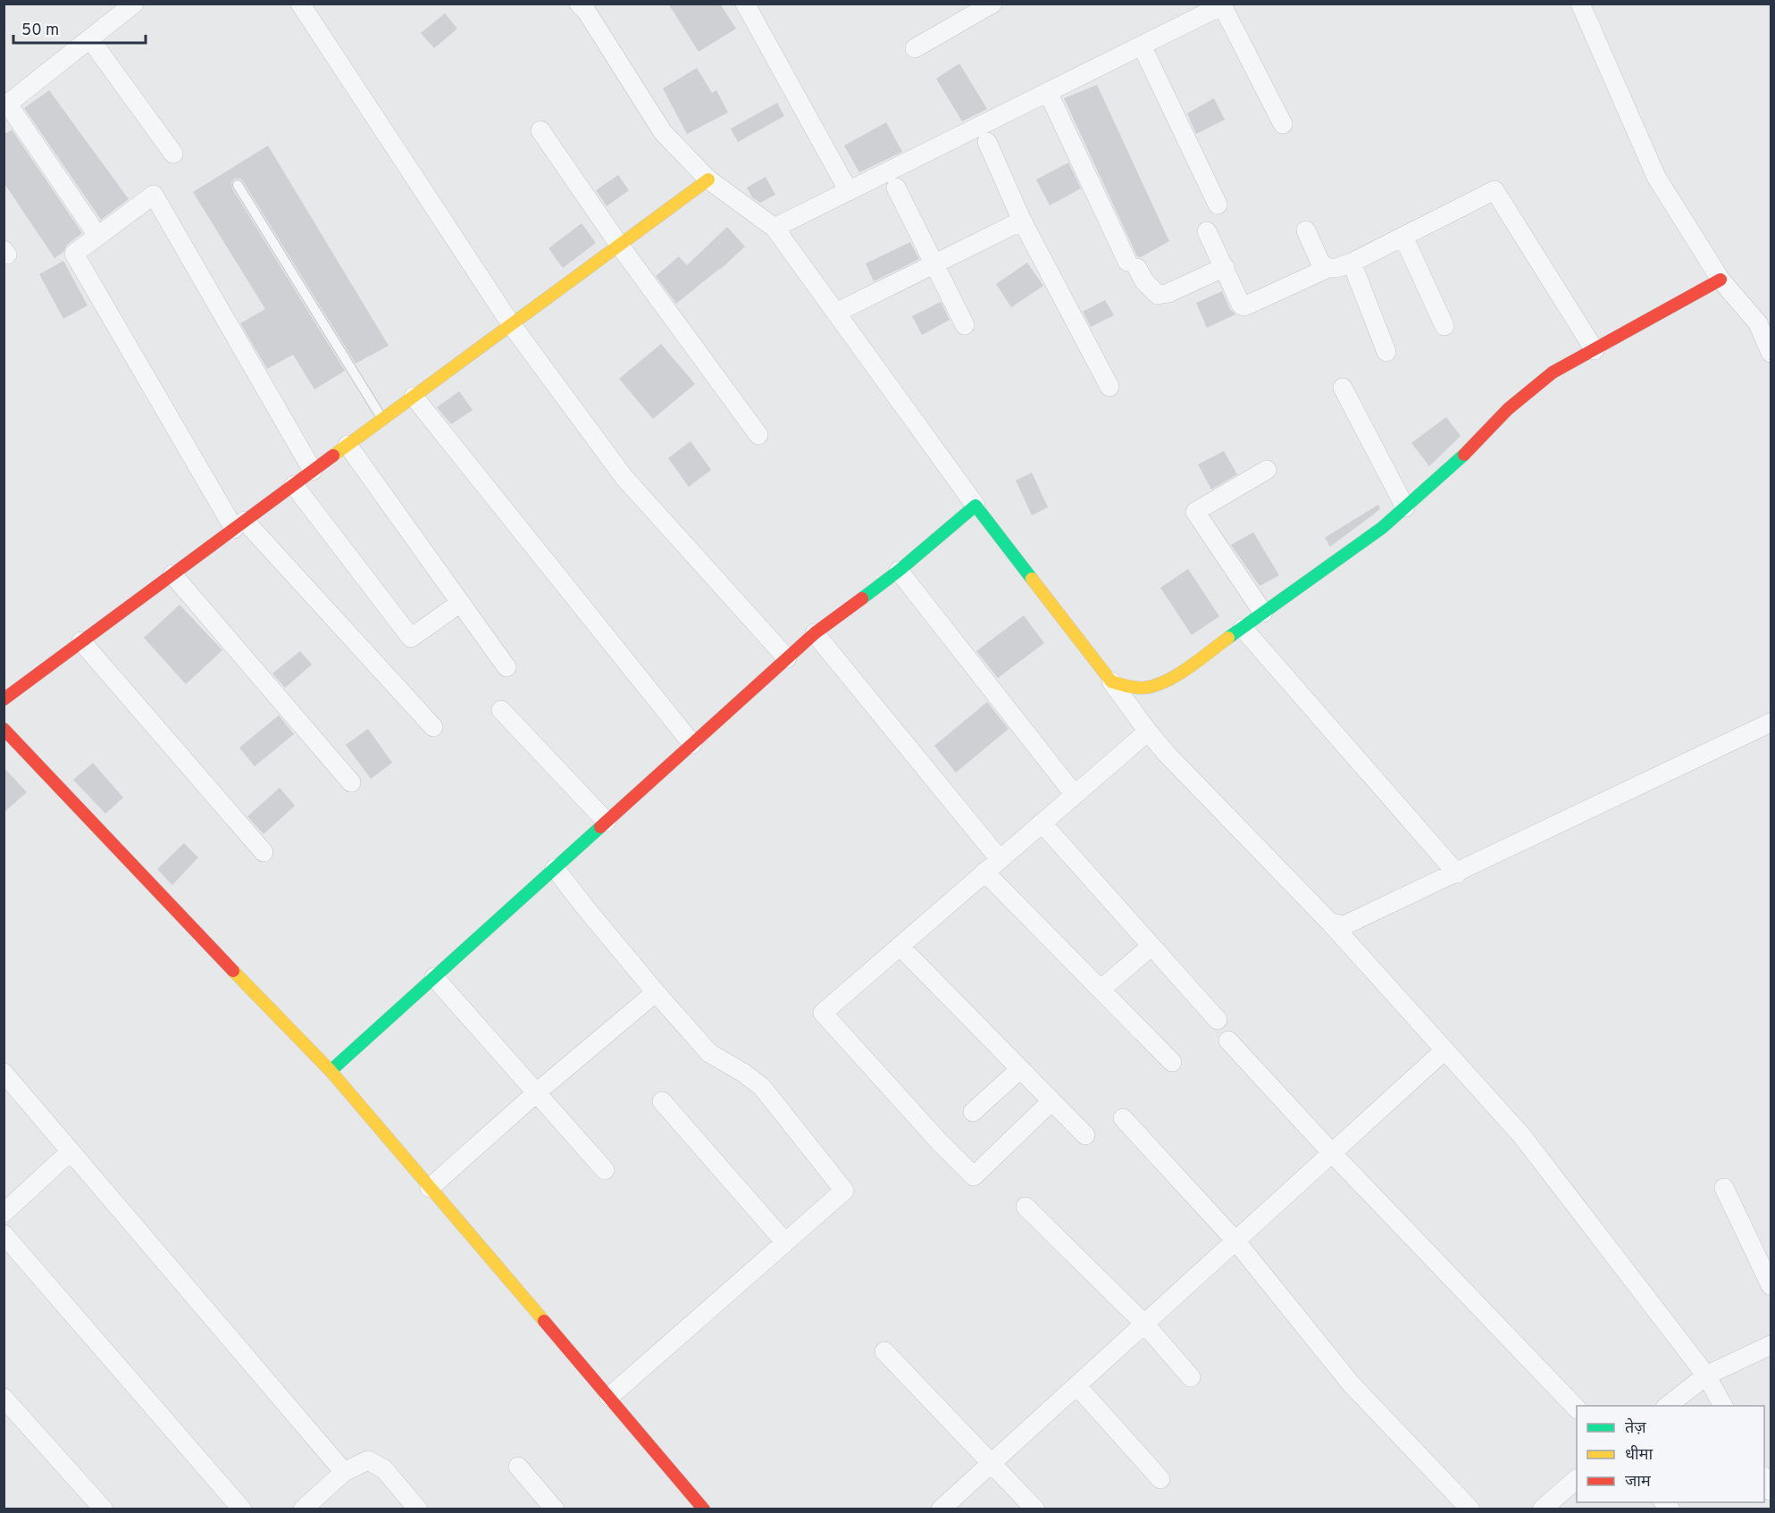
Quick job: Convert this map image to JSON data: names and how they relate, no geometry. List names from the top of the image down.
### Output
{
  "legend": ["तेज़", "धीमा", "जाम"],
  "scale_bar": "50 m"
}
